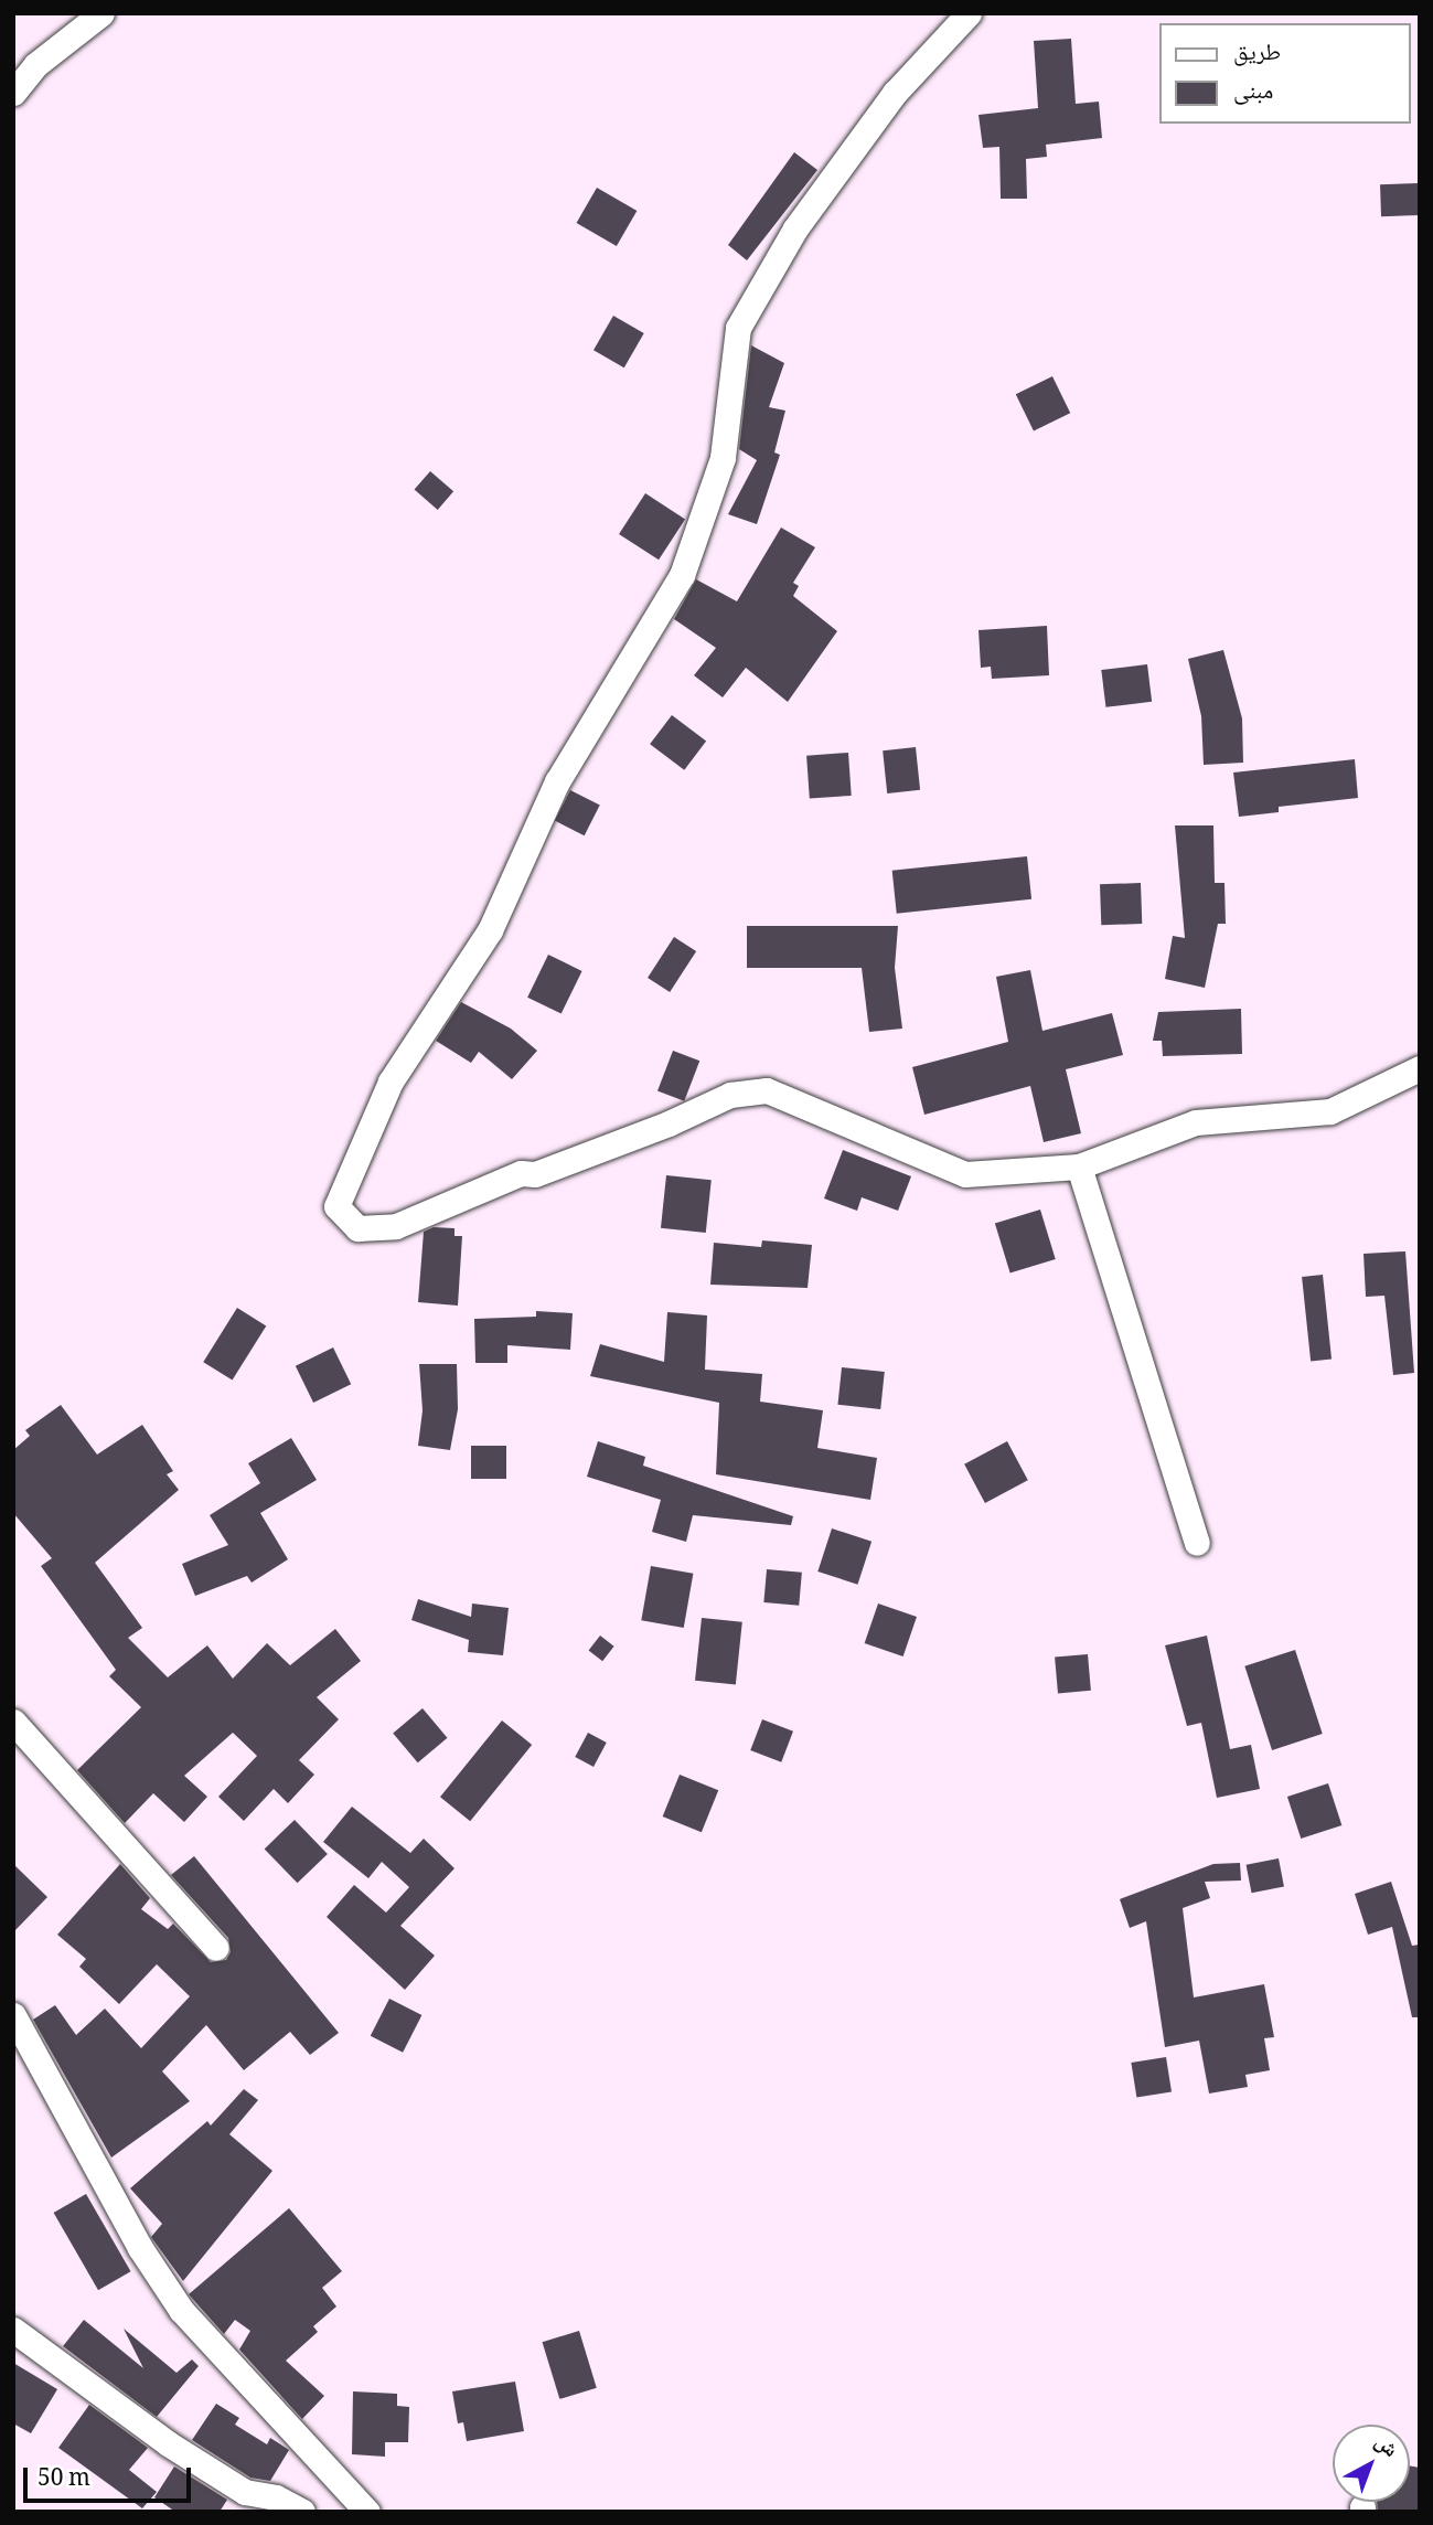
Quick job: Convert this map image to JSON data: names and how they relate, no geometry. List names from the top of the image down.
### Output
{
  "legend": ["طريق", "مبنى"],
  "scale_bar": "50 m",
  "north": "top right"
}
